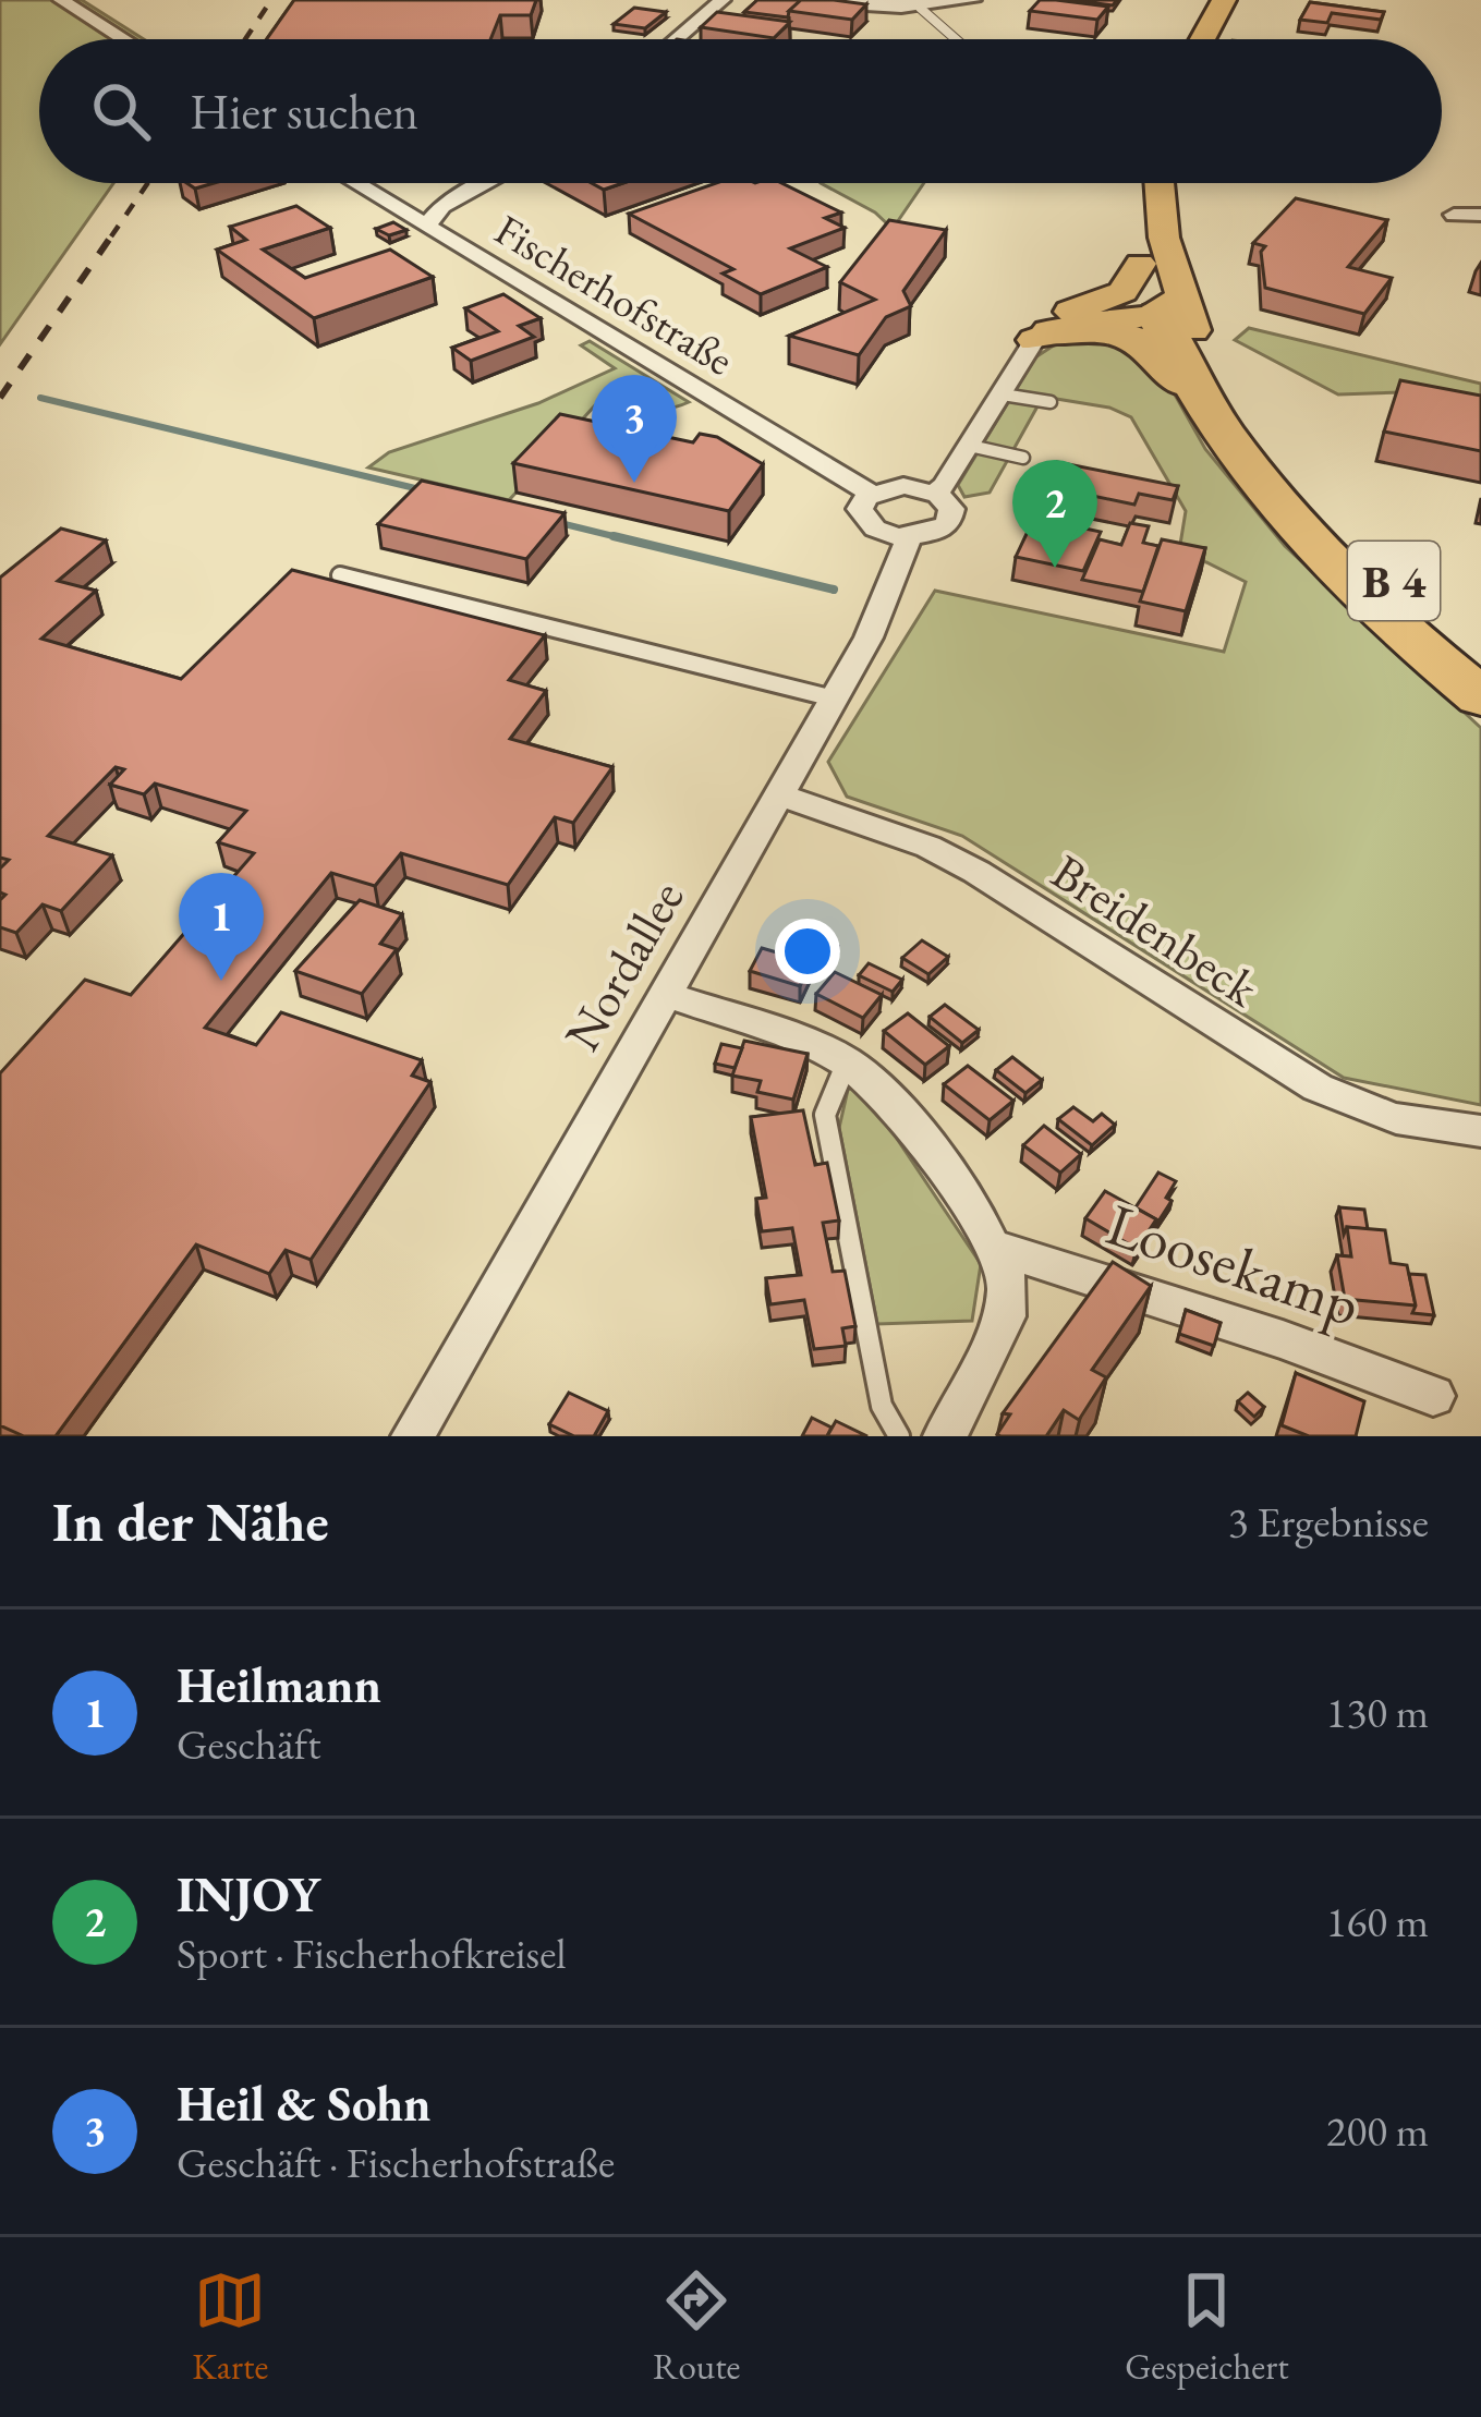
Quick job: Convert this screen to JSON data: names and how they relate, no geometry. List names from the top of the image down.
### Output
{
  "streets": {
    "highway": ["B 4"],
    "street": [
      "Fischerhofstraße",
      "Breidenbeck",
      "Nordallee",
      "Loosekamp"
    ]
  },
  "crossings": [
    ["Breidenbeck", "Nordallee"]
  ],
  "page": {
    "search": "Hier suchen",
    "pins": ["3", "2", "1"],
    "heading": ["In der Nähe", "3 Ergebnisse"],
    "list": [
      {
        "mark": "1",
        "name": "Heilmann",
        "note": "Geschäft",
        "value": "130 m"
      },
      {
        "mark": "2",
        "name": "INJOY",
        "note": "Sport · Fischerhofkreisel",
        "value": "160 m"
      },
      {
        "mark": "3",
        "name": "Heil & Sohn",
        "note": "Geschäft · Fischerhofstraße",
        "value": "200 m"
      }
    ],
    "nav": ["Karte", "Route", "Gespeichert"]
  }
}
